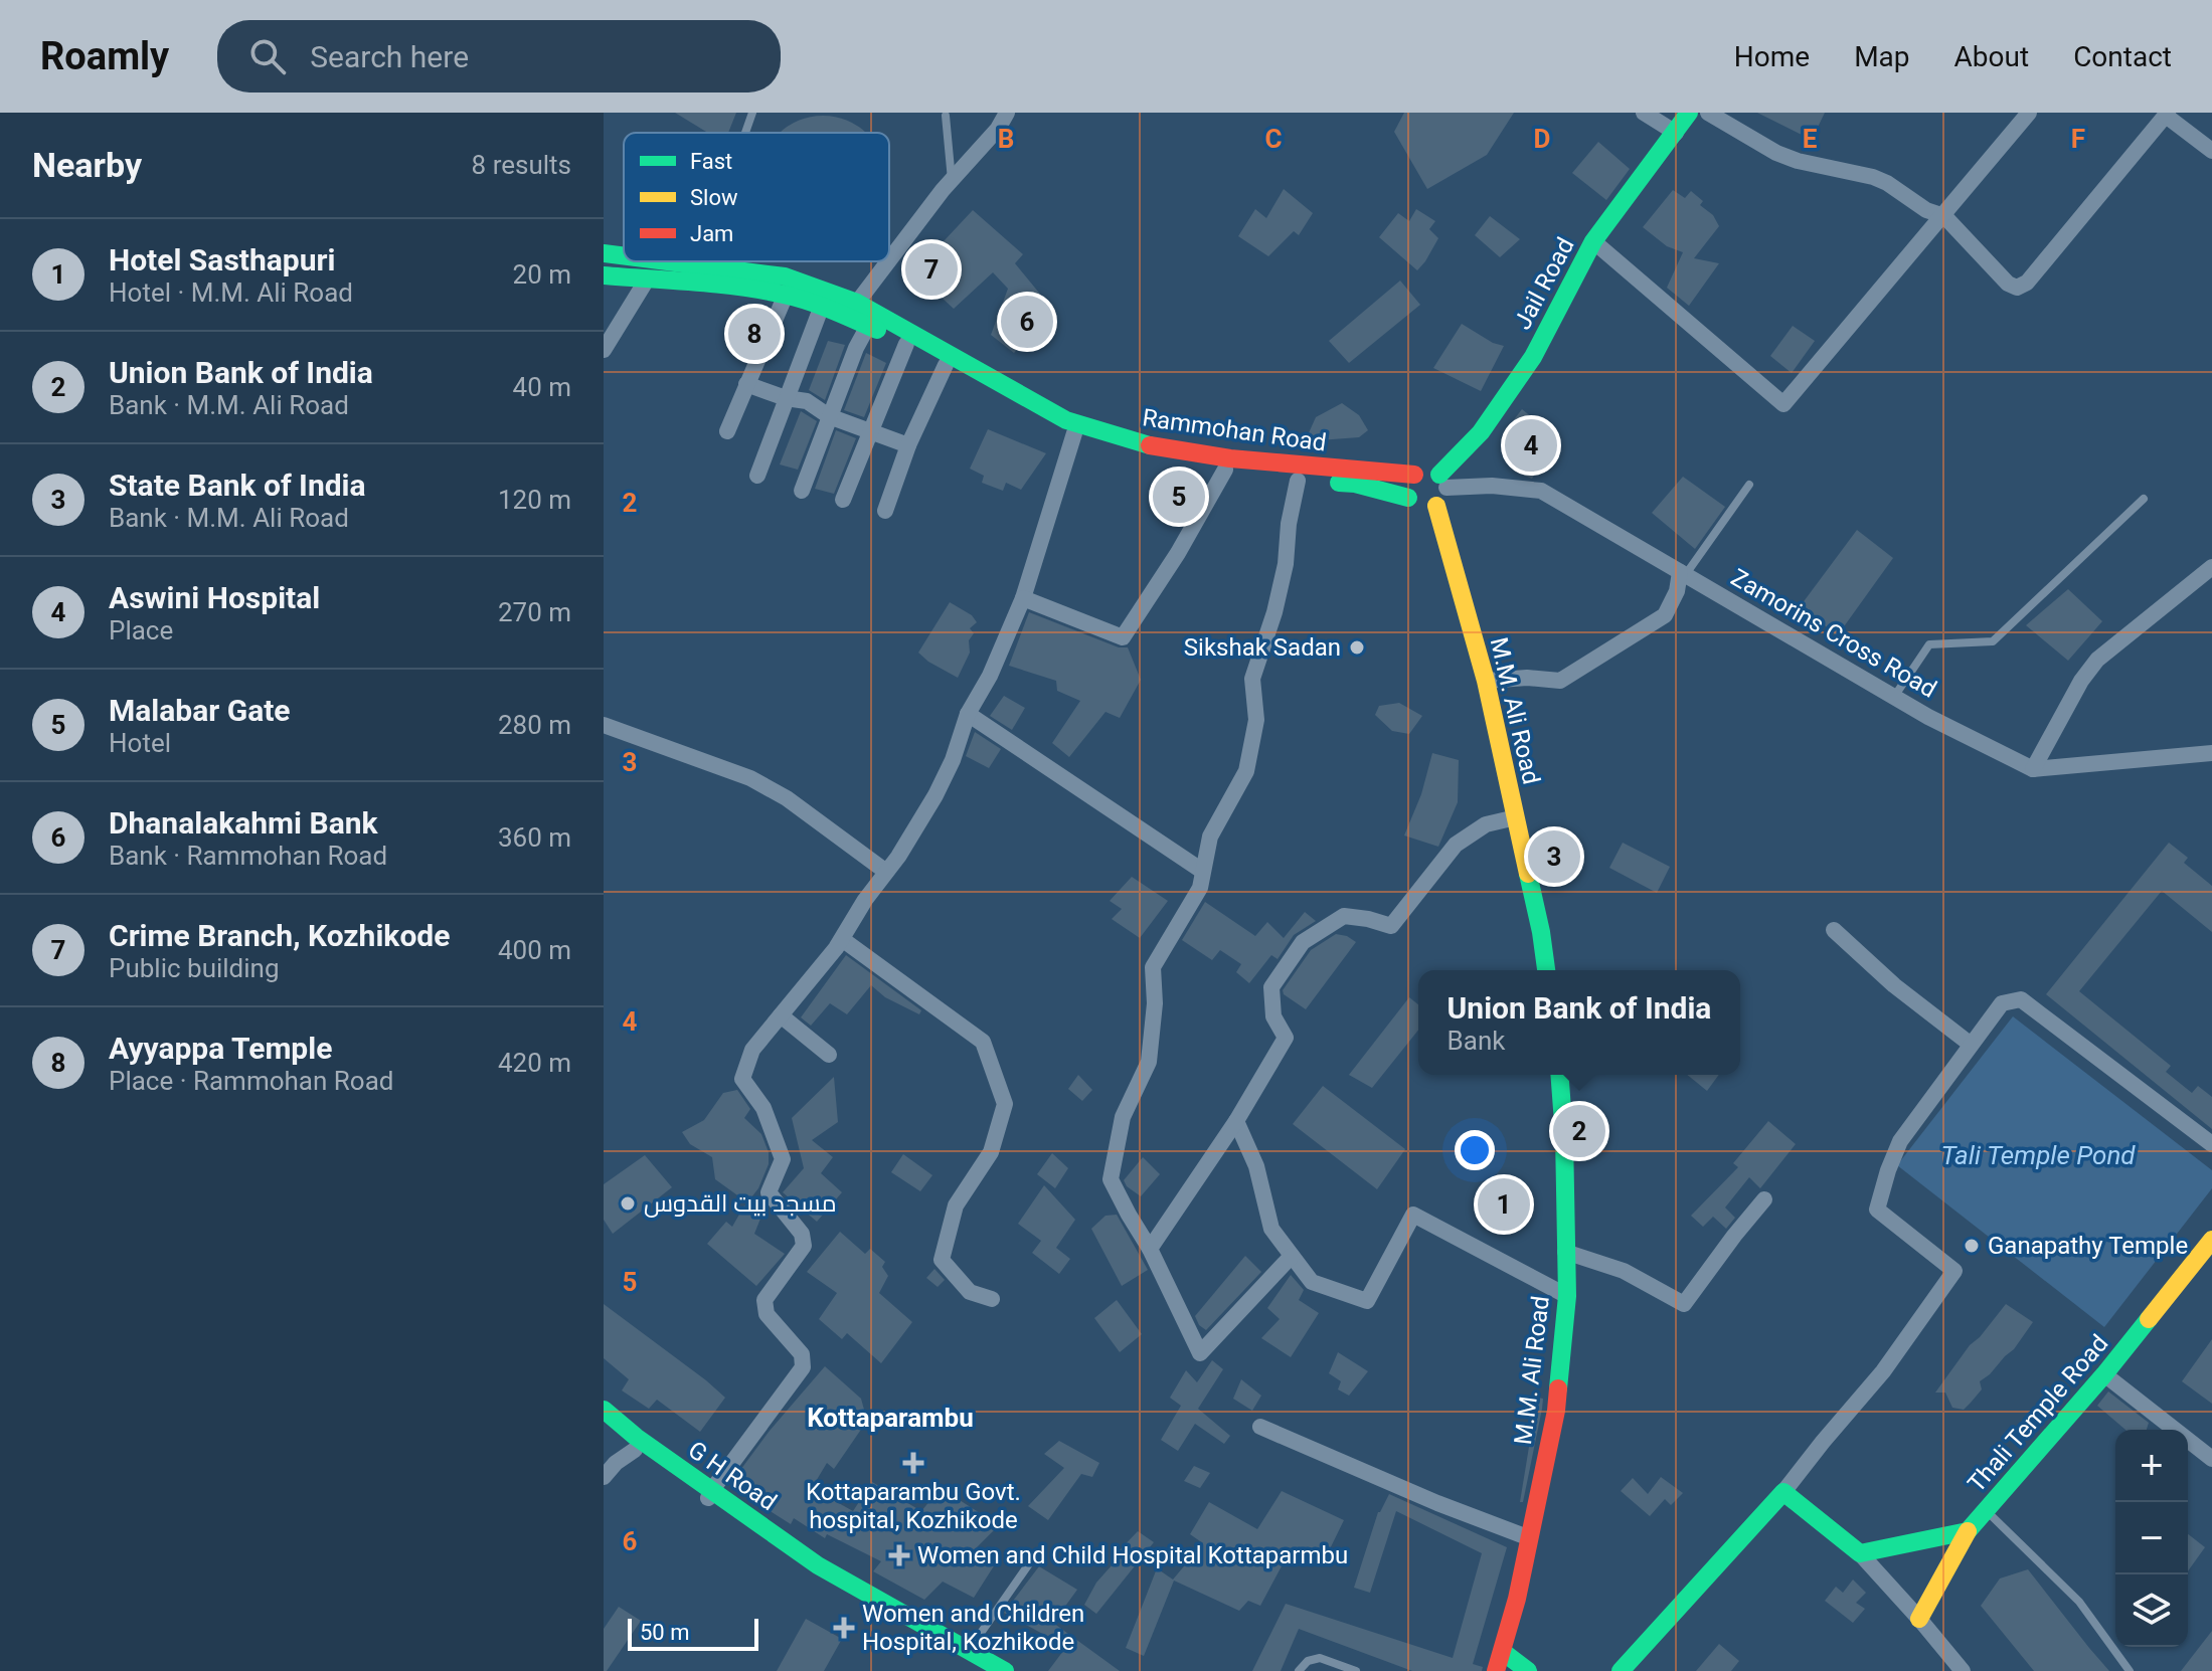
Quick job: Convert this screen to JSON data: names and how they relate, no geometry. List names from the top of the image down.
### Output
{
  "streets": {
    "main road": [
      "Jail Road",
      "Rammohan Road",
      "M.M. Ali Road",
      "Thali Temple Road",
      "G H Road"
    ],
    "street": ["Zamorins Cross Road"]
  },
  "crossings": [
    ["Jail Road", "Rammohan Road"],
    ["Jail Road", "Zamorins Cross Road"],
    ["Jail Road", "M.M. Ali Road"],
    ["Rammohan Road", "Zamorins Cross Road"],
    ["Rammohan Road", "M.M. Ali Road"],
    ["Zamorins Cross Road", "M.M. Ali Road"]
  ],
  "districts": ["Kottaparambu"],
  "water": ["Tali Temple Pond"],
  "places": {
    "other": ["Sikshak Sadan", "مسجد بیت القدوس", "Ganapathy Temple"],
    "health": ["Kottaparambu Govt. hospital, Kozhikode", "Women and Child Hospital Kottaparmbu", "Women and Children Hospital, Kozhikode"]
  },
  "legend": ["Fast", "Slow", "Jam"],
  "scale_bar": "50 m",
  "page": {
    "header": "Roamly",
    "search": "Search here",
    "nav": [
      "Home",
      "Map",
      "About",
      "Contact"
    ],
    "heading": ["Nearby", "8 results"],
    "list": [
      {
        "mark": "1",
        "name": "Hotel Sasthapuri",
        "note": "Hotel · M.M. Ali Road",
        "value": "20 m"
      },
      {
        "mark": "2",
        "name": "Union Bank of India",
        "note": "Bank · M.M. Ali Road",
        "value": "40 m"
      },
      {
        "mark": "3",
        "name": "State Bank of India",
        "note": "Bank · M.M. Ali Road",
        "value": "120 m"
      },
      {
        "mark": "4",
        "name": "Aswini Hospital",
        "note": "Place",
        "value": "270 m"
      },
      {
        "mark": "5",
        "name": "Malabar Gate",
        "note": "Hotel",
        "value": "280 m"
      },
      {
        "mark": "6",
        "name": "Dhanalakahmi Bank",
        "note": "Bank · Rammohan Road",
        "value": "360 m"
      },
      {
        "mark": "7",
        "name": "Crime Branch, Kozhikode",
        "note": "Public building",
        "value": "400 m"
      },
      {
        "mark": "8",
        "name": "Ayyappa Temple",
        "note": "Place · Rammohan Road",
        "value": "420 m"
      }
    ],
    "pins": [
      "7",
      "6",
      "8",
      "4",
      "5",
      "3",
      "2",
      "1"
    ],
    "popup": ["Union Bank of India", "Bank"],
    "map_buttons": ["+", "−"],
    "scale": "50 m"
  },
  "grid": {
    "columns": [
      "B",
      "C",
      "D",
      "E",
      "F"
    ],
    "rows": [
      "2",
      "3",
      "4",
      "5",
      "6"
    ]
  }
}
